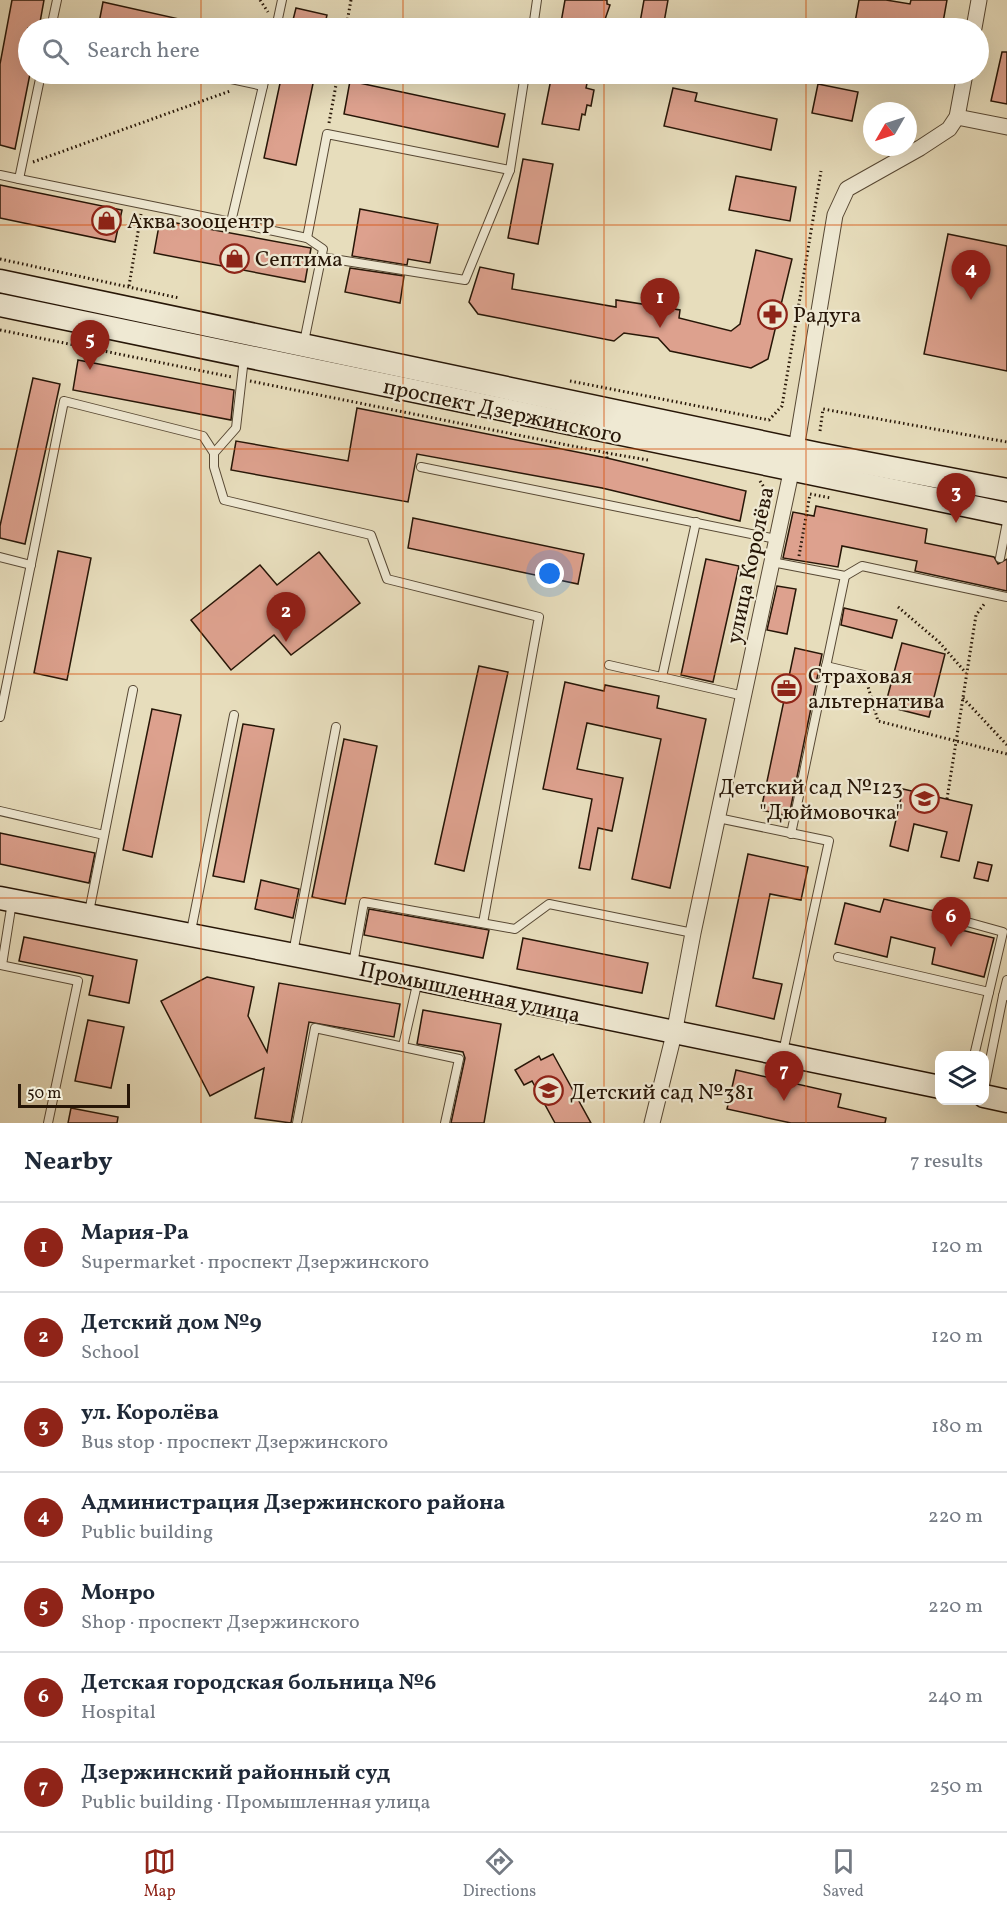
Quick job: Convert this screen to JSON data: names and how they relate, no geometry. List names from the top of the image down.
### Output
{
  "streets": {
    "main road": ["проспект Дзержинского", "Промышленная улица"],
    "street": ["улица Королёва"]
  },
  "crossings": [
    ["проспект Дзержинского", "улица Королёва"],
    ["улица Королёва", "Промышленная улица"]
  ],
  "places": {
    "shop": ["Аква зооцентр", "Септима"],
    "pharmacy": ["Радуга"],
    "office": ["Страховая альтернатива"],
    "school or university": ["Детский сад №123 \"Дюймовочка\"", "Детский сад №381"]
  },
  "scale_bar": "50 m",
  "north": "bottom left",
  "page": {
    "search": "Search here",
    "pins": [
      "4",
      "1",
      "5",
      "3",
      "2",
      "6",
      "7"
    ],
    "scale": "50 m",
    "heading": ["Nearby", "7 results"],
    "list": [
      {
        "mark": "1",
        "name": "Мария-Ра",
        "note": "Supermarket · проспект Дзержинского",
        "value": "120 m"
      },
      {
        "mark": "2",
        "name": "Детский дом №9",
        "note": "School",
        "value": "120 m"
      },
      {
        "mark": "3",
        "name": "ул. Королёва",
        "note": "Bus stop · проспект Дзержинского",
        "value": "180 m"
      },
      {
        "mark": "4",
        "name": "Администрация Дзержинского района",
        "note": "Public building",
        "value": "220 m"
      },
      {
        "mark": "5",
        "name": "Монро",
        "note": "Shop · проспект Дзержинского",
        "value": "220 m"
      },
      {
        "mark": "6",
        "name": "Детская городская больница №6",
        "note": "Hospital",
        "value": "240 m"
      },
      {
        "mark": "7",
        "name": "Дзержинский районный суд",
        "note": "Public building · Промышленная улица",
        "value": "250 m"
      }
    ],
    "nav": ["Map", "Directions", "Saved"]
  }
}
